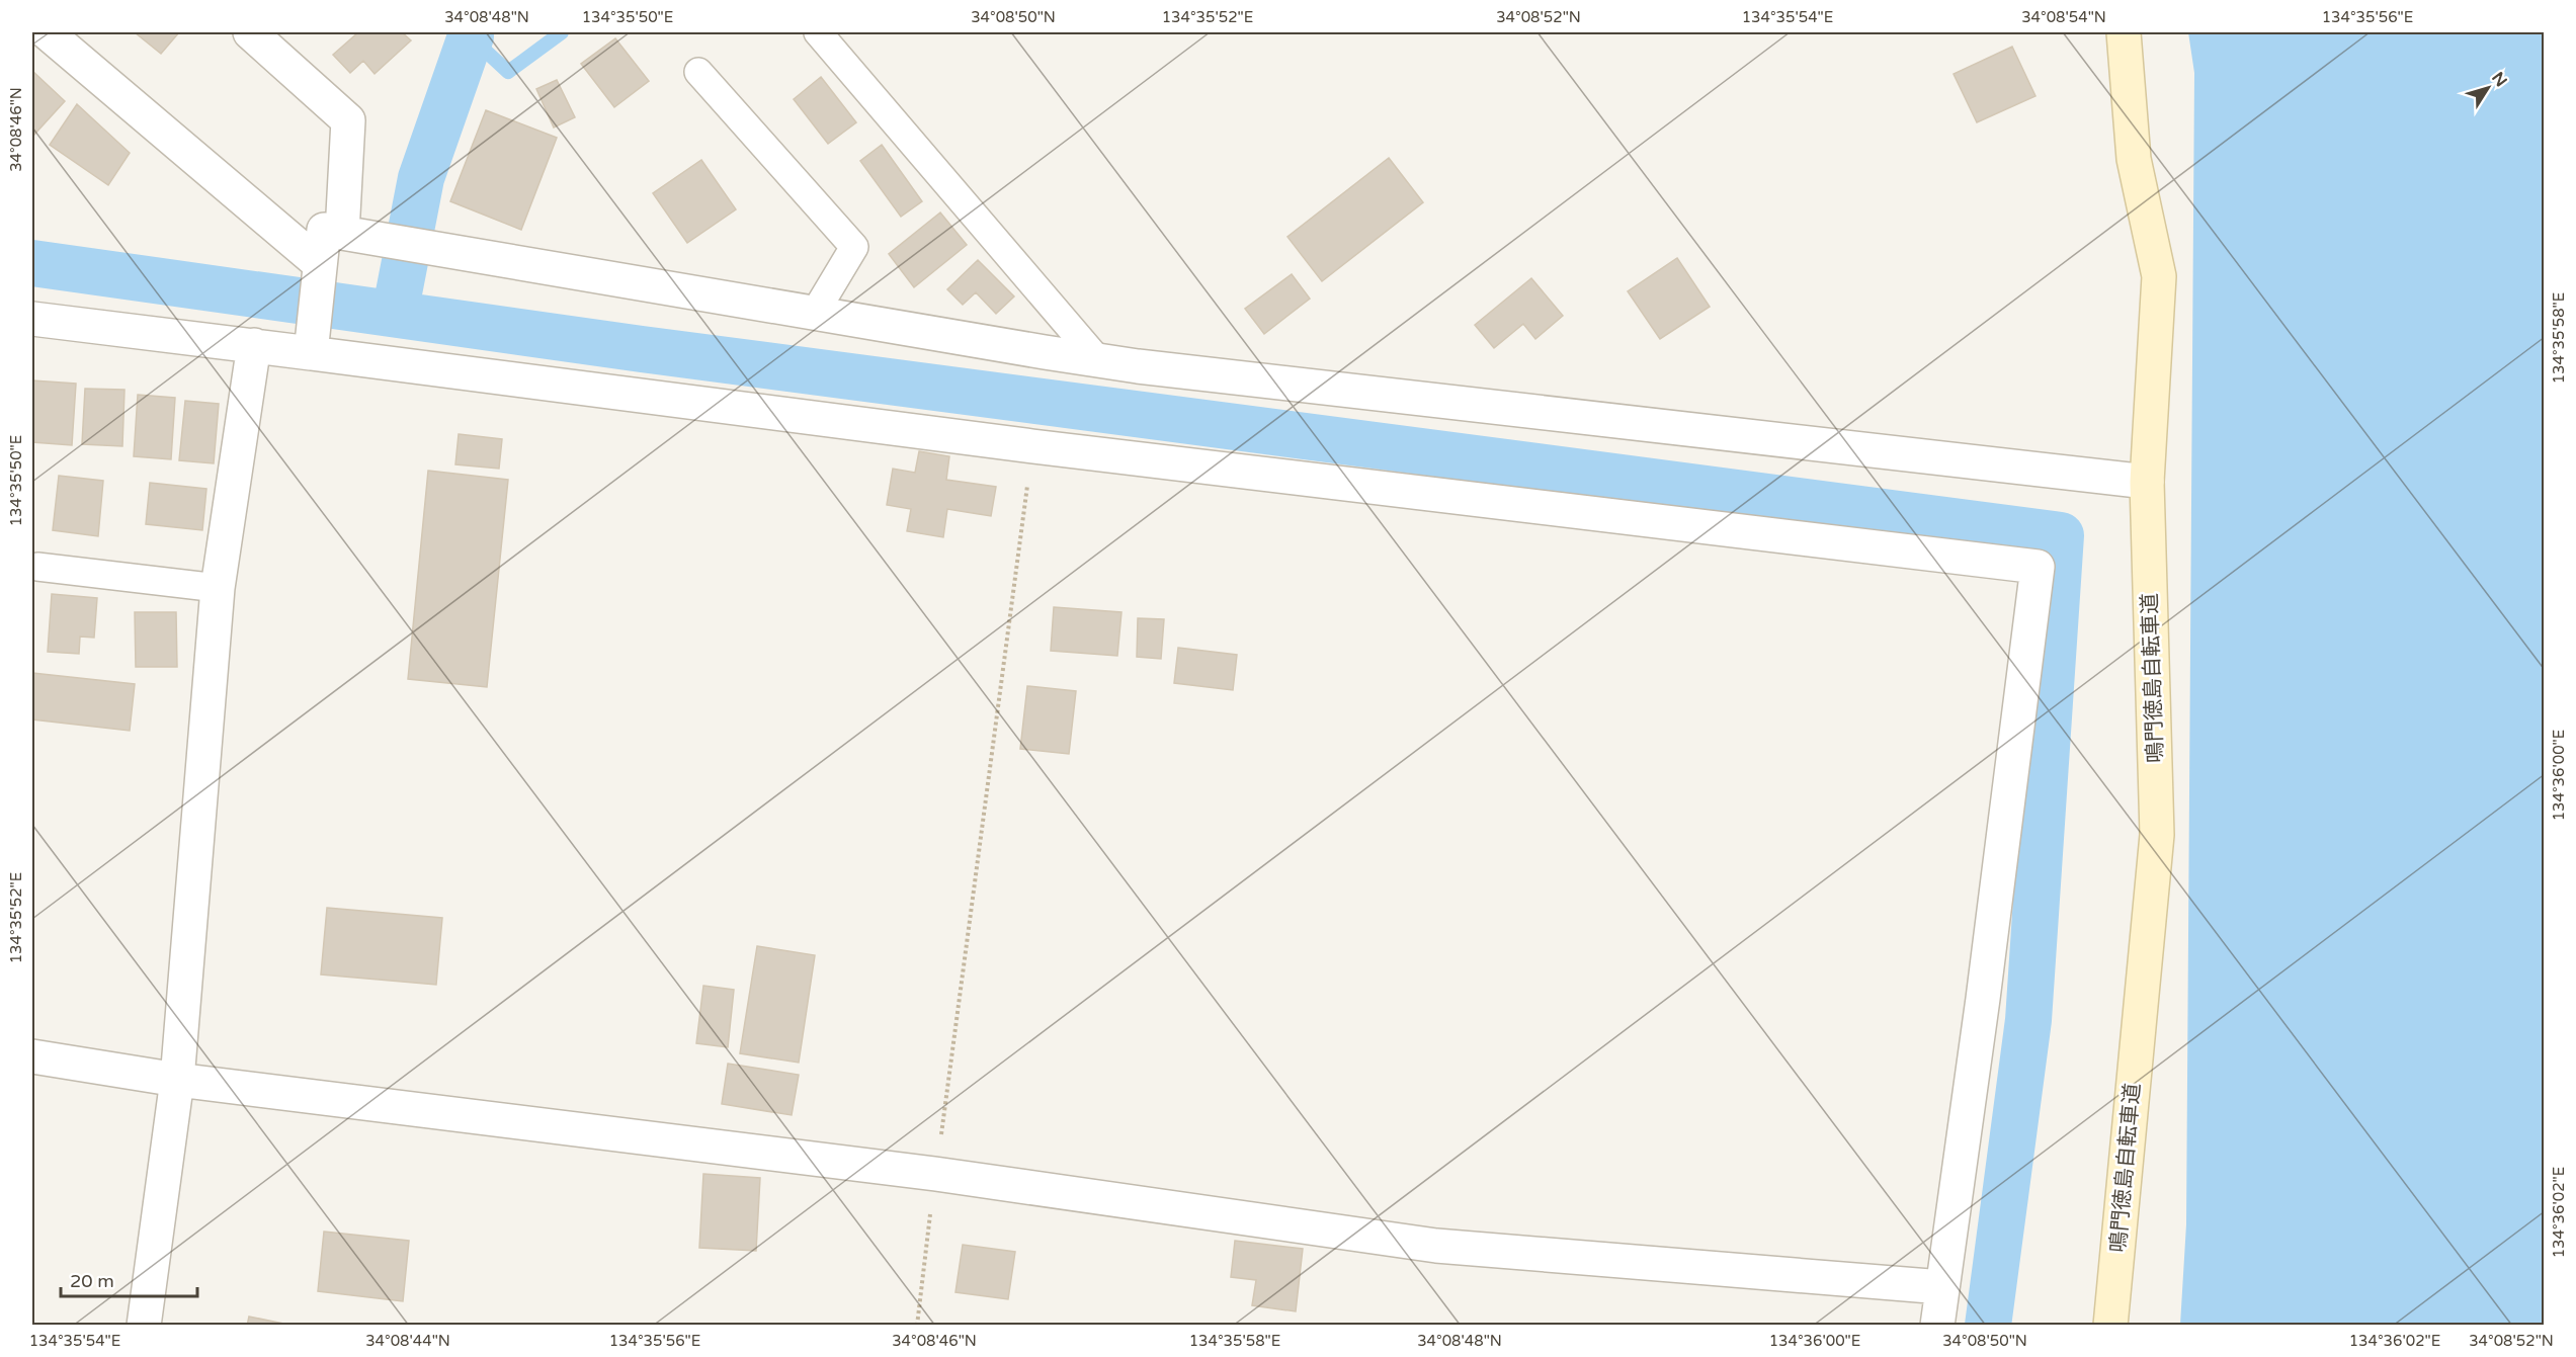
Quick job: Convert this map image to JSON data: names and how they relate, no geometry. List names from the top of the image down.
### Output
{
  "streets": {
    "main road": ["鳴門徳島自転車道"]
  },
  "scale_bar": "20 m",
  "north": "top right",
  "coordinates": [
    "34°08'48\"N",
    "134°35'50\"E",
    "34°08'50\"N",
    "134°35'52\"E",
    "34°08'52\"N",
    "134°35'54\"E",
    "34°08'54\"N",
    "134°35'56\"E",
    "34°08'46\"N",
    "134°35'58\"E",
    "134°36'00\"E",
    "134°36'02\"E",
    "34°08'44\"N"
  ]
}
